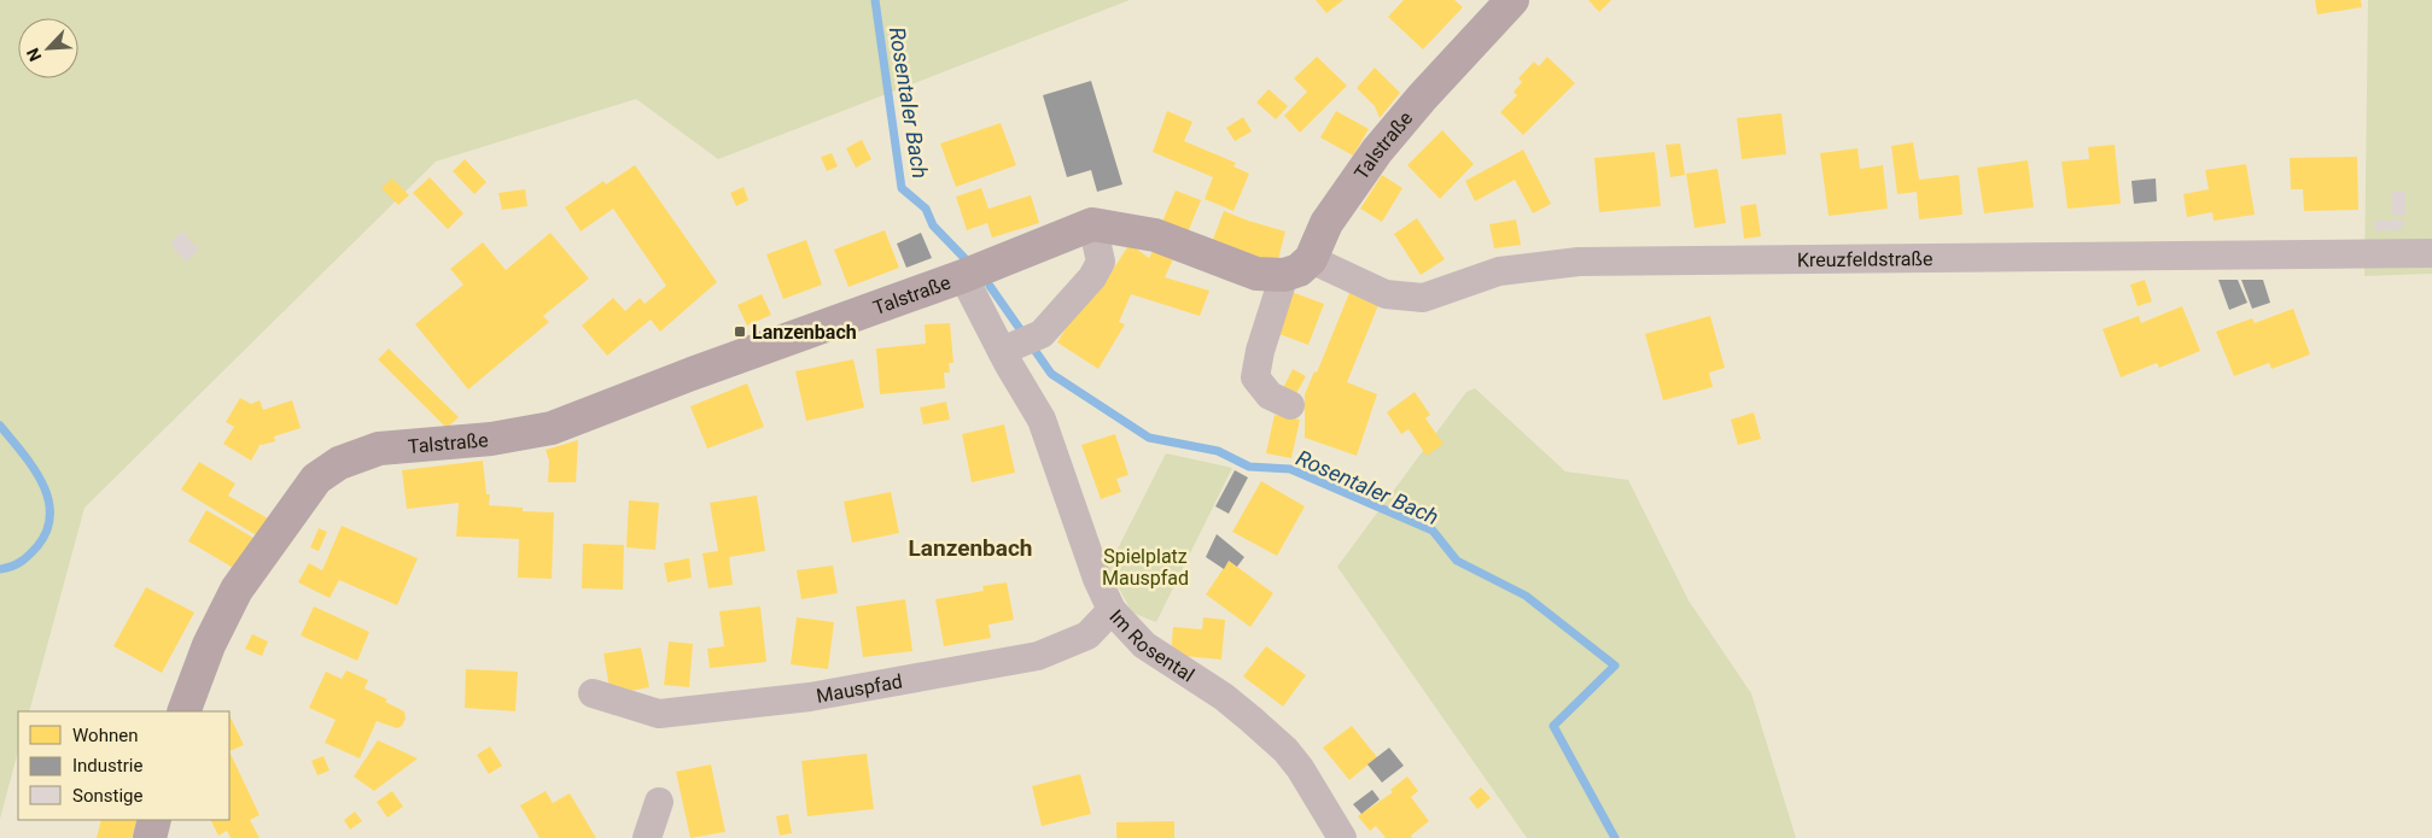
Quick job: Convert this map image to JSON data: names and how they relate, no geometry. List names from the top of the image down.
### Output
{
  "streets": {
    "main road": ["Talstraße"],
    "street": ["Kreuzfeldstraße", "Im Rosental", "Mauspfad"]
  },
  "crossings": [
    ["Talstraße", "Kreuzfeldstraße"],
    ["Talstraße", "Im Rosental"],
    ["Im Rosental", "Mauspfad"]
  ],
  "districts": ["Lanzenbach"],
  "water": ["Rosentaler Bach"],
  "parks": ["Spielplatz Mauspfad"],
  "places": {
    "transit": ["Lanzenbach"]
  },
  "legend": ["Wohnen", "Industrie", "Sonstige"],
  "north": "bottom left"
}
